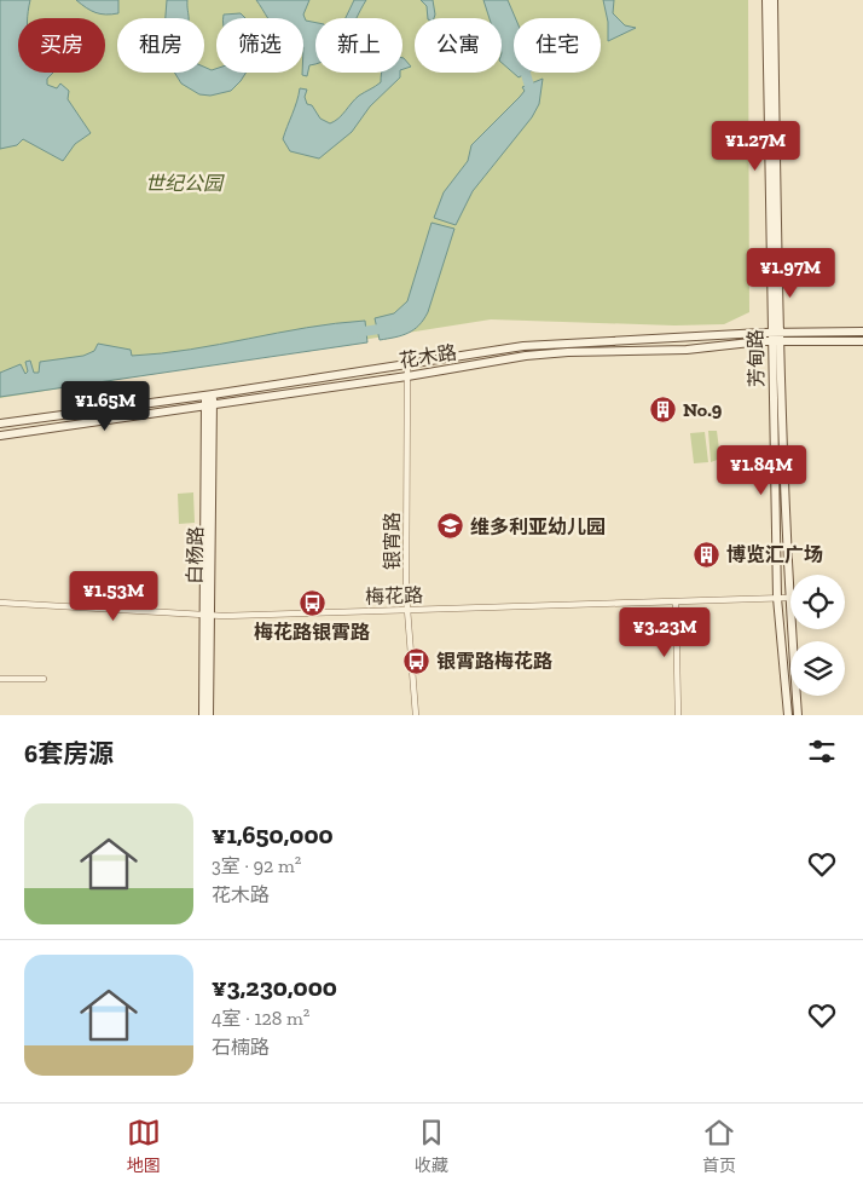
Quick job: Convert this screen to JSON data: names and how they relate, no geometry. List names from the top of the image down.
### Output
{
  "streets": {
    "main road": ["花木路", "芳甸路", "白杨路"],
    "street": ["银宵路", "梅花路"]
  },
  "crossings": [
    ["花木路", "芳甸路"],
    ["花木路", "银宵路"],
    ["花木路", "白杨路"],
    ["芳甸路", "梅花路"],
    ["银宵路", "梅花路"],
    ["白杨路", "梅花路"]
  ],
  "parks": ["世纪公园"],
  "places": {
    "building": ["No.9", "博览汇广场"],
    "school or university": ["维多利亚幼儿园"],
    "bus stop": ["梅花路银霄路", "银霄路梅花路"]
  },
  "page": {
    "chip": [
      "买房",
      "租房",
      "筛选",
      "新上",
      "公寓",
      "住宅"
    ],
    "price": [
      "¥1.27M",
      "¥1.97M",
      "¥1.65M",
      "¥1.84M",
      "¥1.53M",
      "¥3.23M"
    ],
    "heading": "6套房源",
    "list": [
      {
        "name": "¥1,650,000",
        "note": "3室 · 92 m² · 花木路"
      },
      {
        "name": "¥3,230,000",
        "note": "4室 · 128 m² · 石楠路"
      }
    ],
    "tabs": ["地图", "收藏", "首页"]
  }
}
